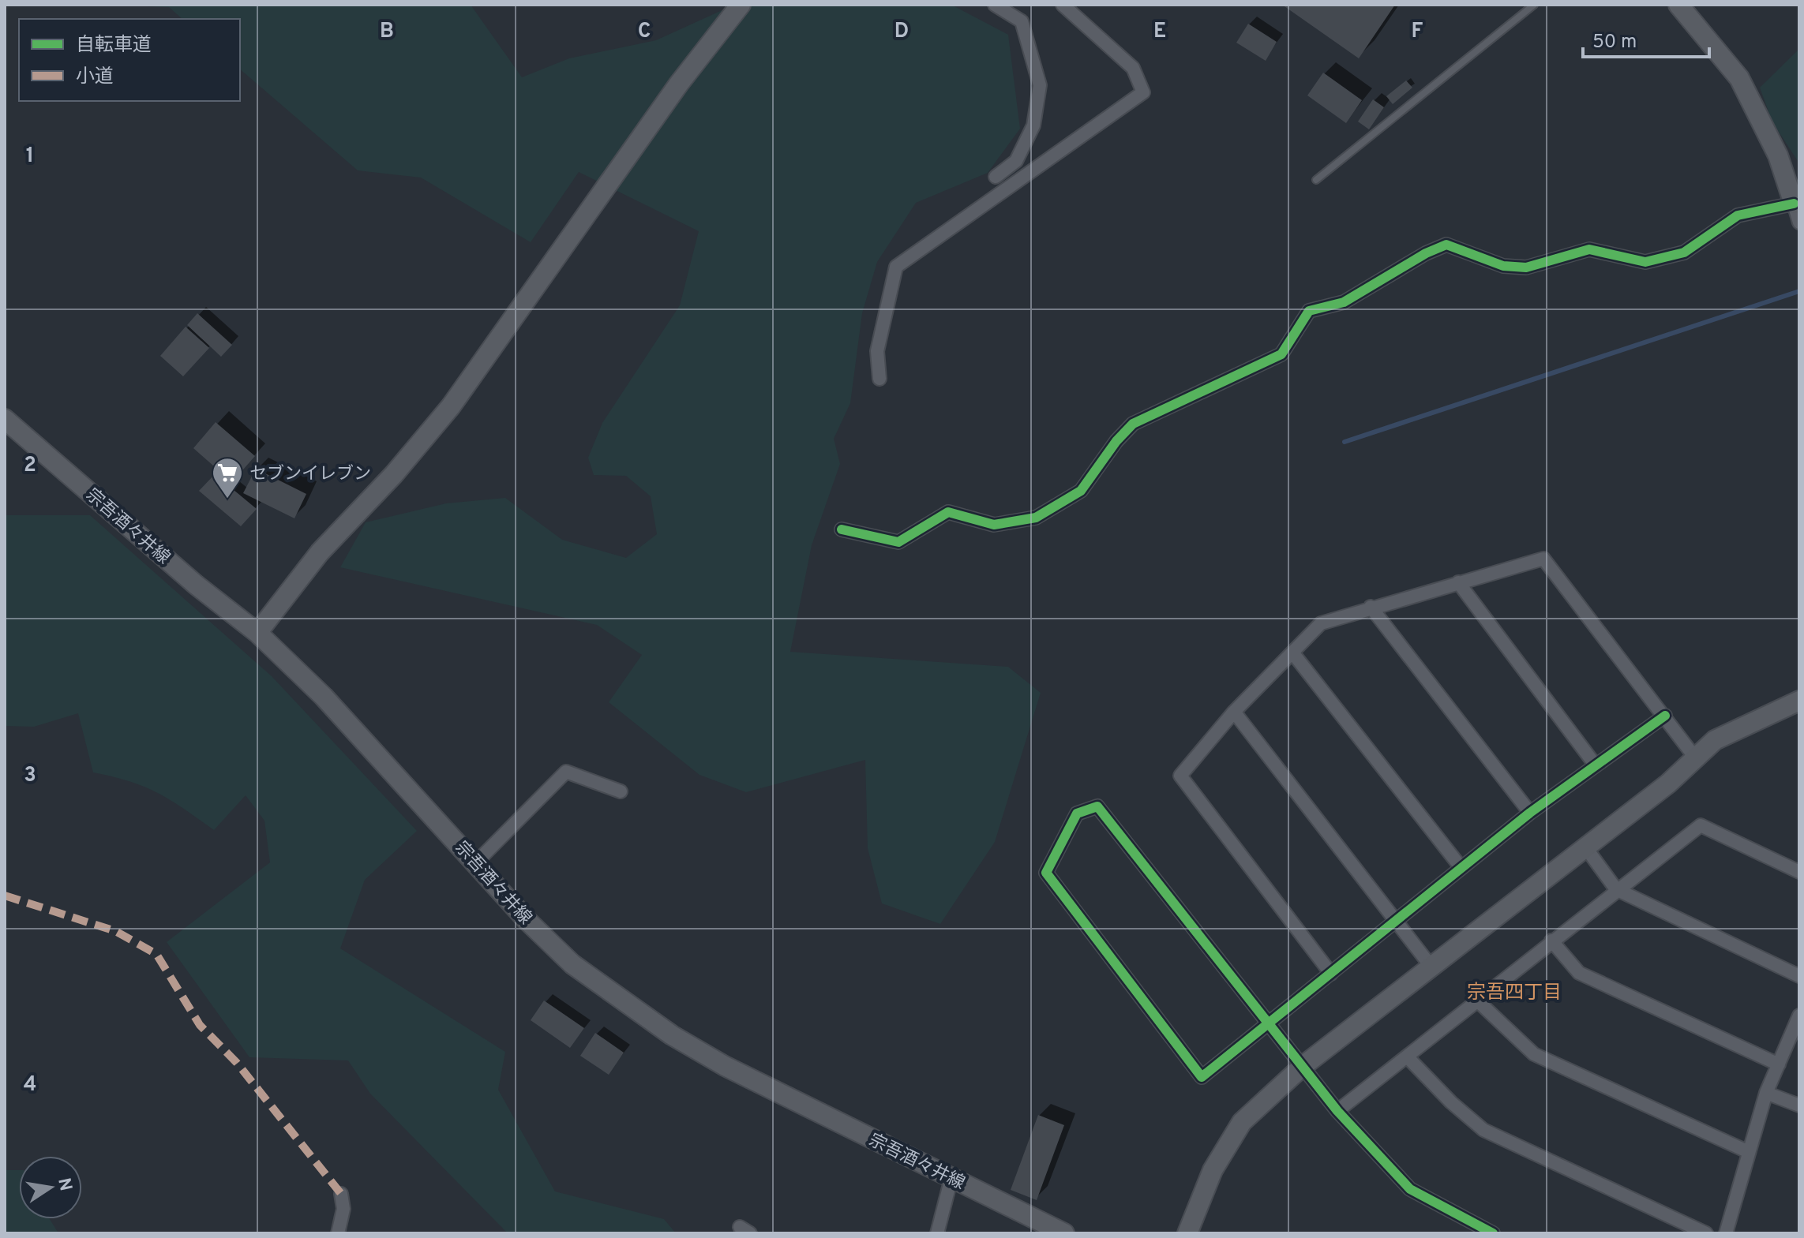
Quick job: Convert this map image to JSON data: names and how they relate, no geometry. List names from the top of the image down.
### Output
{
  "streets": {
    "street": ["宗吾酒々井線"]
  },
  "districts": ["宗吾四丁目"],
  "places": {
    "supermarket": ["セブンイレブン"]
  },
  "legend": ["自転車道", "小道"],
  "scale_bar": "50 m",
  "north": "right",
  "grid": {
    "columns": [
      "B",
      "C",
      "D",
      "E",
      "F"
    ],
    "rows": [
      "1",
      "2",
      "3",
      "4"
    ]
  }
}
